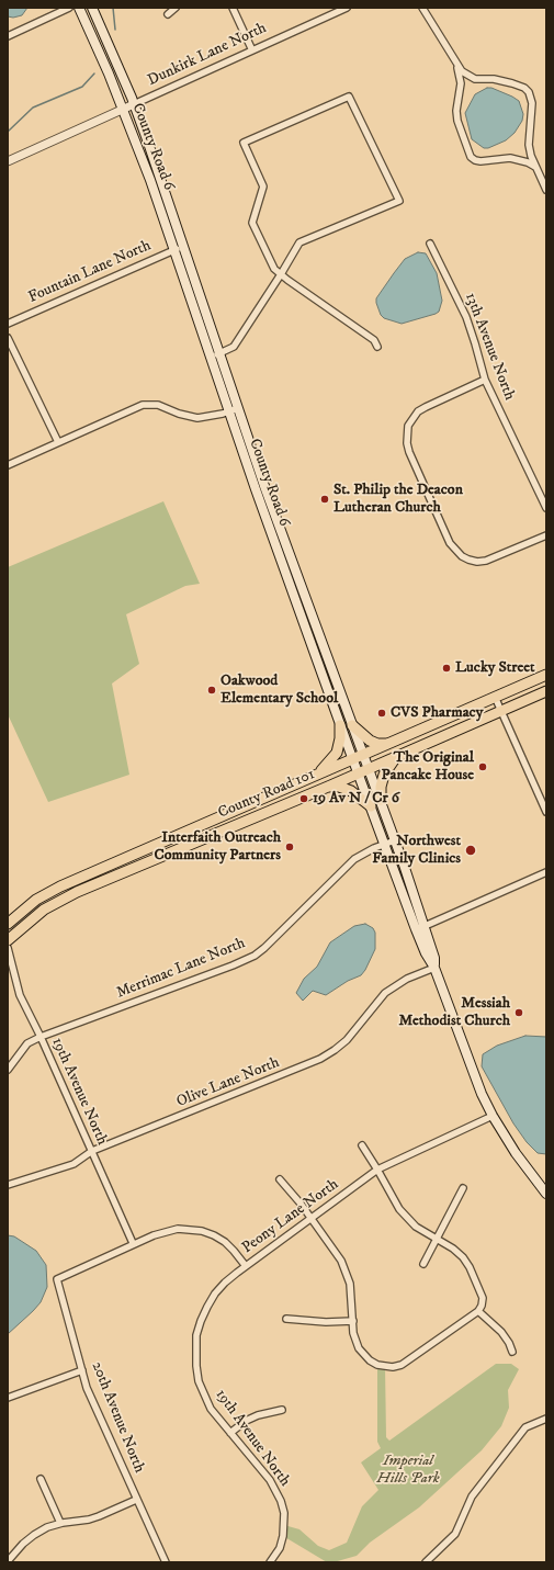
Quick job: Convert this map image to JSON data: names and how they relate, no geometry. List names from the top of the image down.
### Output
{
  "streets": {
    "main road": ["County Road 6", "County Road 101"],
    "street": [
      "Dunkirk Lane North",
      "Fountain Lane North",
      "13th Avenue North",
      "Merrimac Lane North",
      "Olive Lane North",
      "19th Avenue North",
      "Peony Lane North",
      "20th Avenue North"
    ]
  },
  "crossings": [
    ["Dunkirk Lane North", "County Road 6"],
    ["County Road 6", "Fountain Lane North"],
    ["County Road 6", "County Road 101"],
    ["County Road 6", "Merrimac Lane North"],
    ["County Road 6", "Olive Lane North"],
    ["County Road 6", "Peony Lane North"],
    ["Merrimac Lane North", "19th Avenue North"],
    ["Olive Lane North", "19th Avenue North"],
    ["19th Avenue North", "Peony Lane North"],
    ["Peony Lane North", "20th Avenue North"]
  ],
  "parks": ["Imperial Hills Park"],
  "places": [
    "St. Philip the Deacon Lutheran Church",
    "Lucky Street",
    "Oakwood Elementary School",
    "CVS Pharmacy",
    "The Original Pancake House",
    "19 Av N / Cr 6",
    "Interfaith Outreach Community Partners",
    "Northwest Family Clinics",
    "Messiah Methodist Church"
  ]
}
